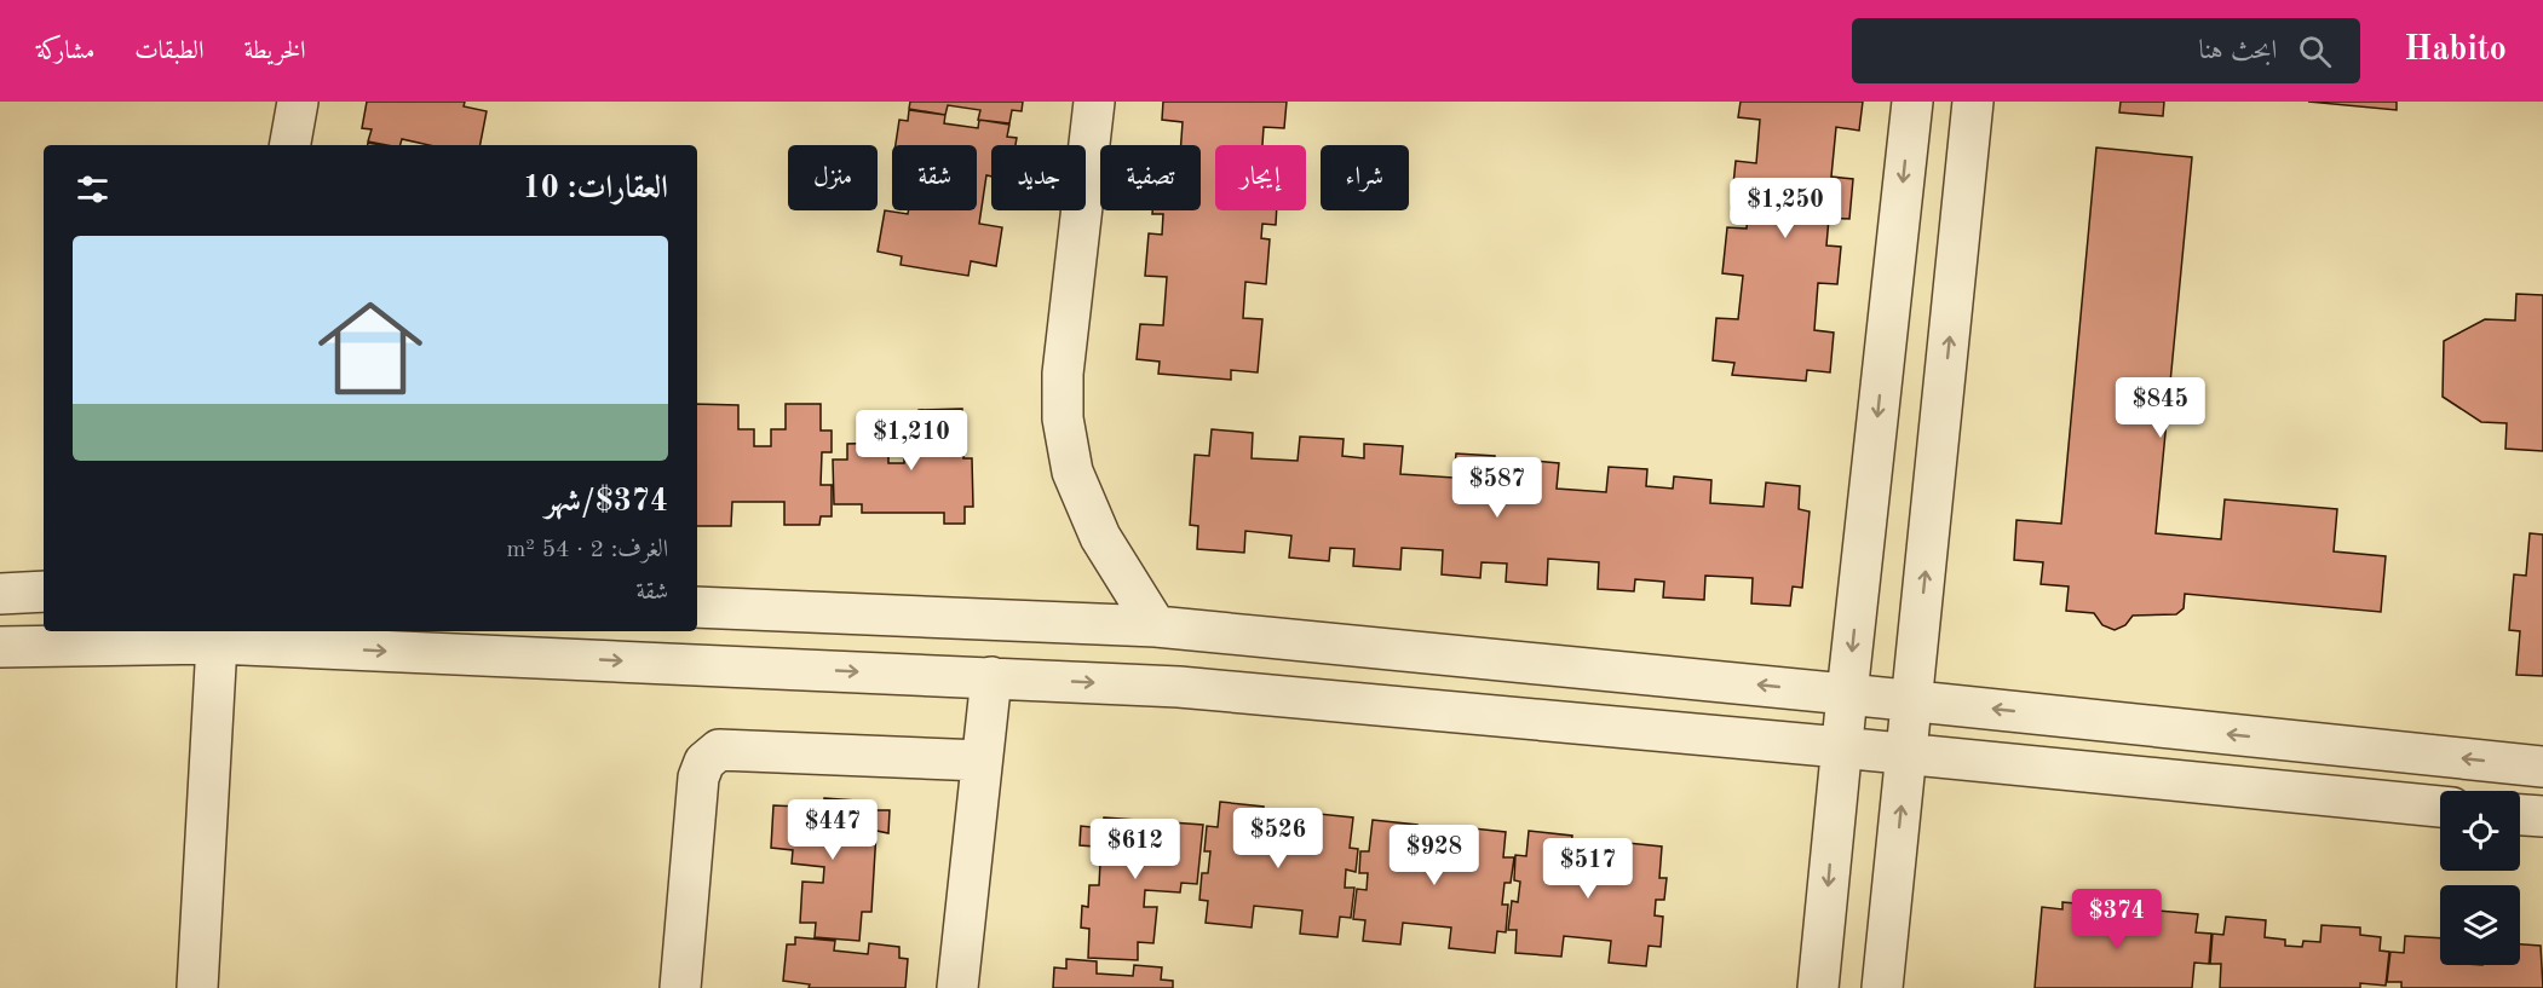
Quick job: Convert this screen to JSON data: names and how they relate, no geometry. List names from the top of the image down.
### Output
{
  "page": {
    "header": "Habito",
    "search": "ابحث هنا",
    "nav": ["الخريطة", "الطبقات", "مشاركة"],
    "chip": [
      "شراء",
      "إيجار",
      "تصفية",
      "جديد",
      "شقة",
      "منزل"
    ],
    "heading": "العقارات: 10",
    "price": [
      "$1,250",
      "$845",
      "$1,210",
      "$587",
      "$447",
      "$526",
      "$612",
      "$928",
      "$517",
      "$374"
    ],
    "list": [
      {
        "name": "$374/شهر",
        "note": "الغرف: 2 · 54 m² · شقة"
      }
    ]
  }
}
